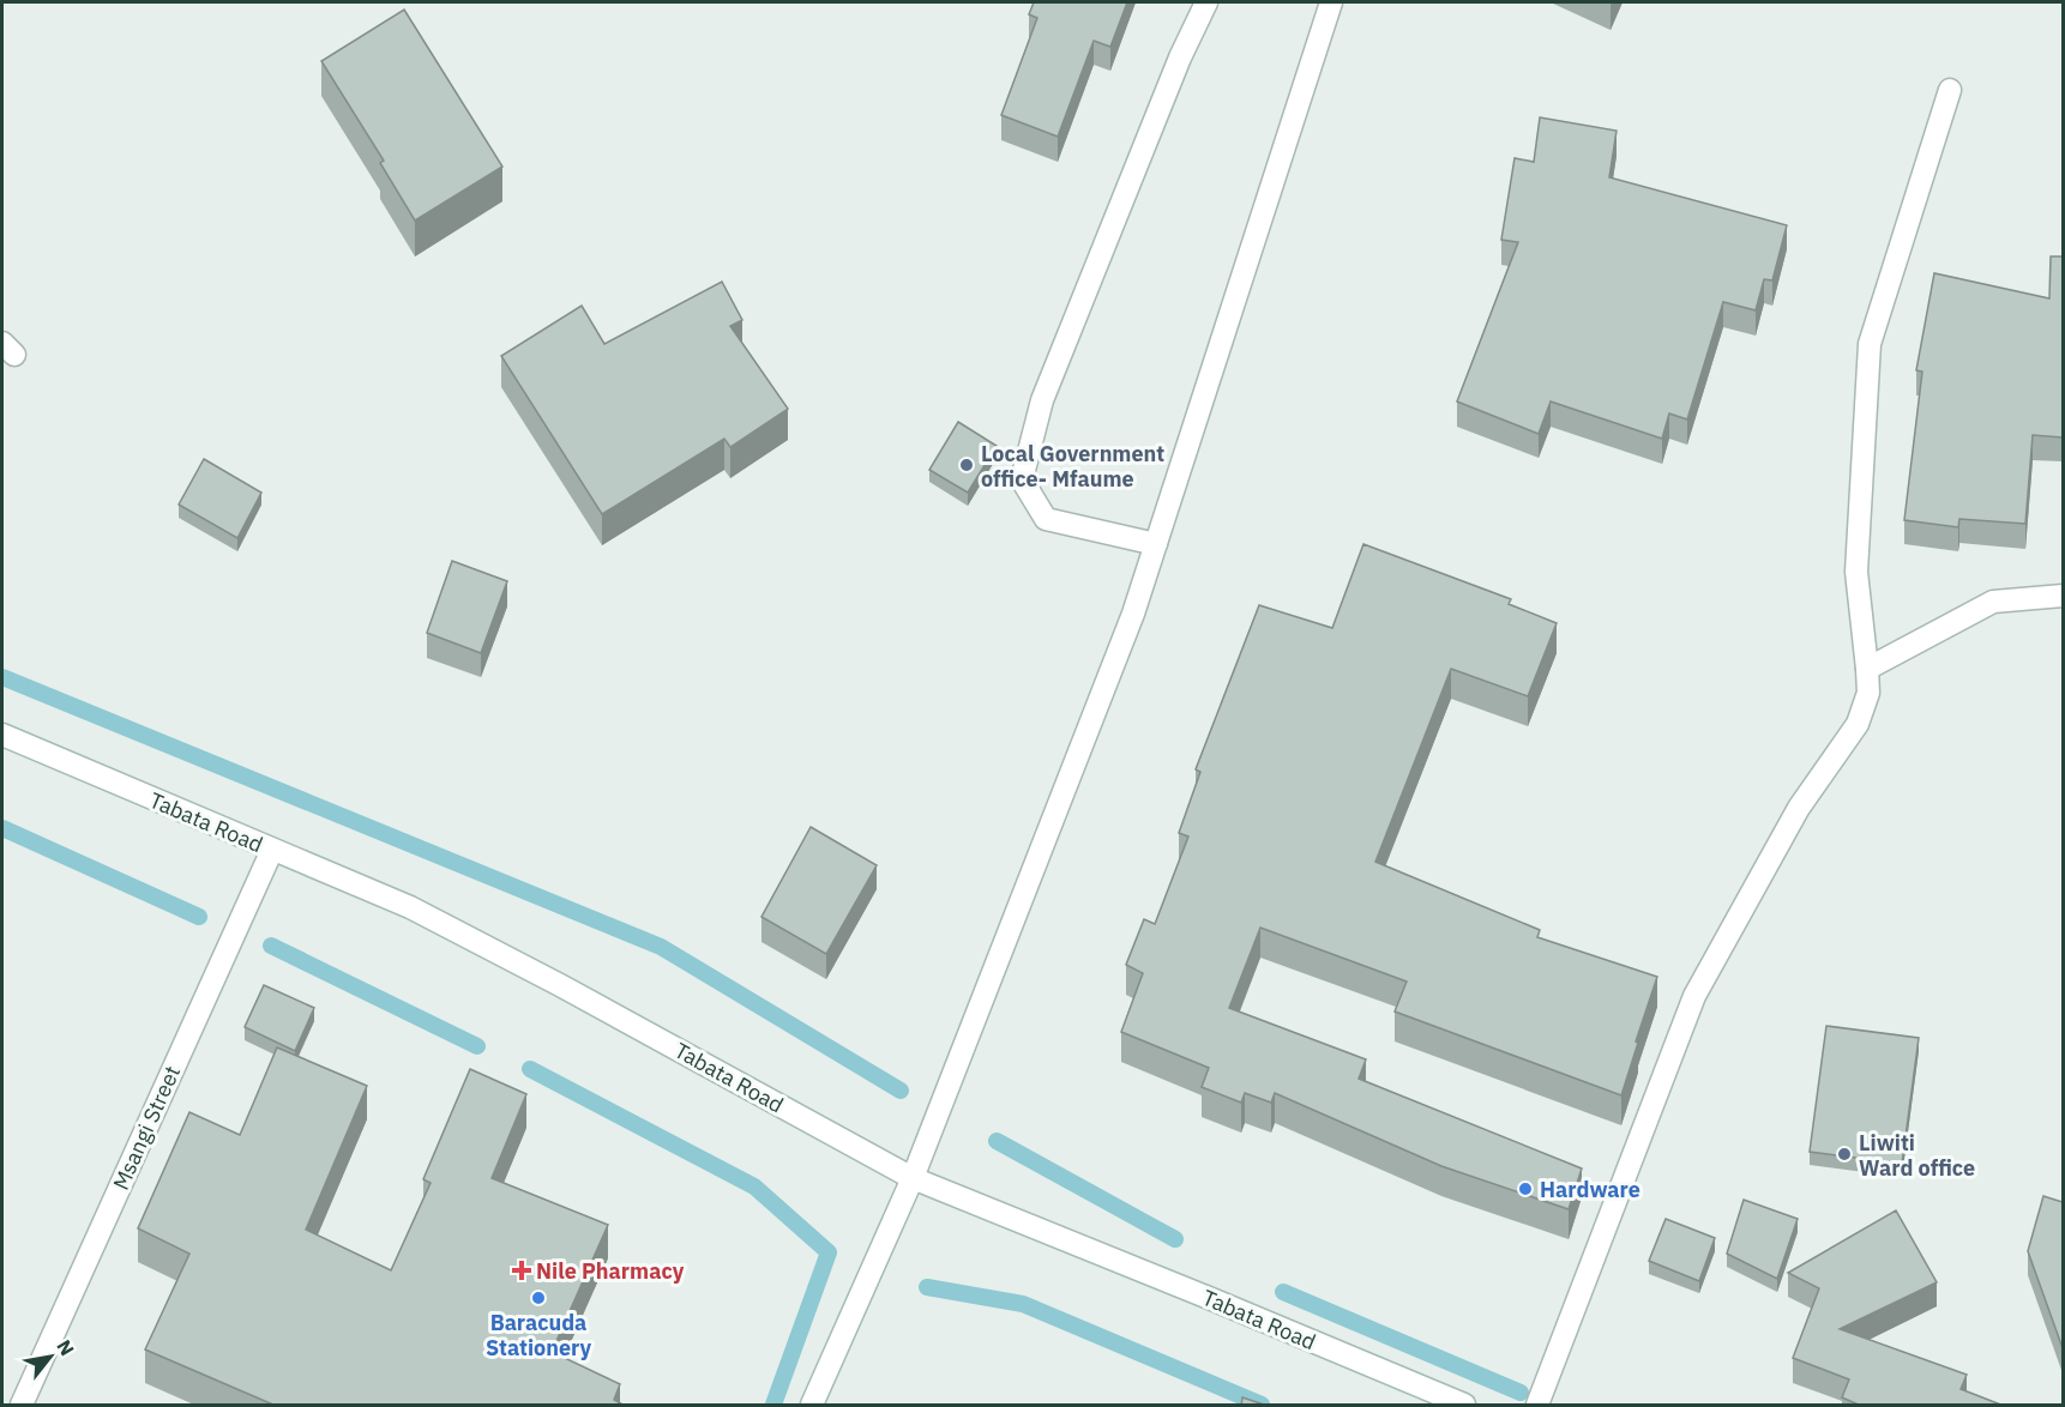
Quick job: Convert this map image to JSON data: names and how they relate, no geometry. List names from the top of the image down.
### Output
{
  "streets": {
    "street": ["Tabata Road", "Msangi Street"]
  },
  "crossings": [
    ["Tabata Road", "Msangi Street"]
  ],
  "places": {
    "other": [
      "Local Government office- Mfaume",
      "Liwiti Ward office",
      "Hardware",
      "Baracuda Stationery"
    ],
    "health": ["Nile Pharmacy"]
  },
  "north": "top right"
}
